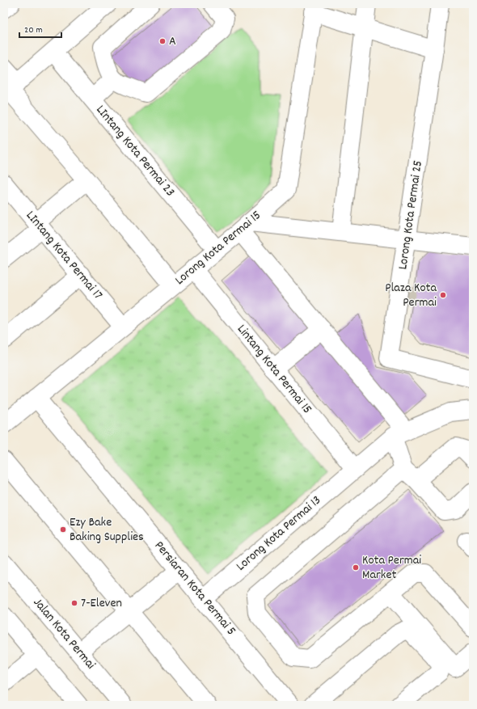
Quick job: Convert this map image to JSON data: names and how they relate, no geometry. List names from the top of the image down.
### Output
{
  "streets": {
    "street": [
      "LIntang Kota Permai 23",
      "Lorong Kota Permai 25",
      "Lorong Kota Permai 15",
      "LIntang Kota Permai 17",
      "Lintang Kota Permai 15",
      "Lorong Kota Permai 13",
      "Persiaran Kota Permai 5",
      "Jalan Kota Permai"
    ]
  },
  "crossings": [
    ["LIntang Kota Permai 23", "Lorong Kota Permai 15"],
    ["Lorong Kota Permai 15", "LIntang Kota Permai 17"],
    ["Lorong Kota Permai 15", "Lintang Kota Permai 15"],
    ["Lorong Kota Permai 15", "Persiaran Kota Permai 5"],
    ["Lintang Kota Permai 15", "Lorong Kota Permai 13"],
    ["Lorong Kota Permai 13", "Persiaran Kota Permai 5"]
  ],
  "places": [
    "A",
    "Plaza Kota Permai",
    "Ezy Bake Baking Supplies",
    "Kota Permai Market",
    "7-Eleven"
  ],
  "scale_bar": "20 m"
}
